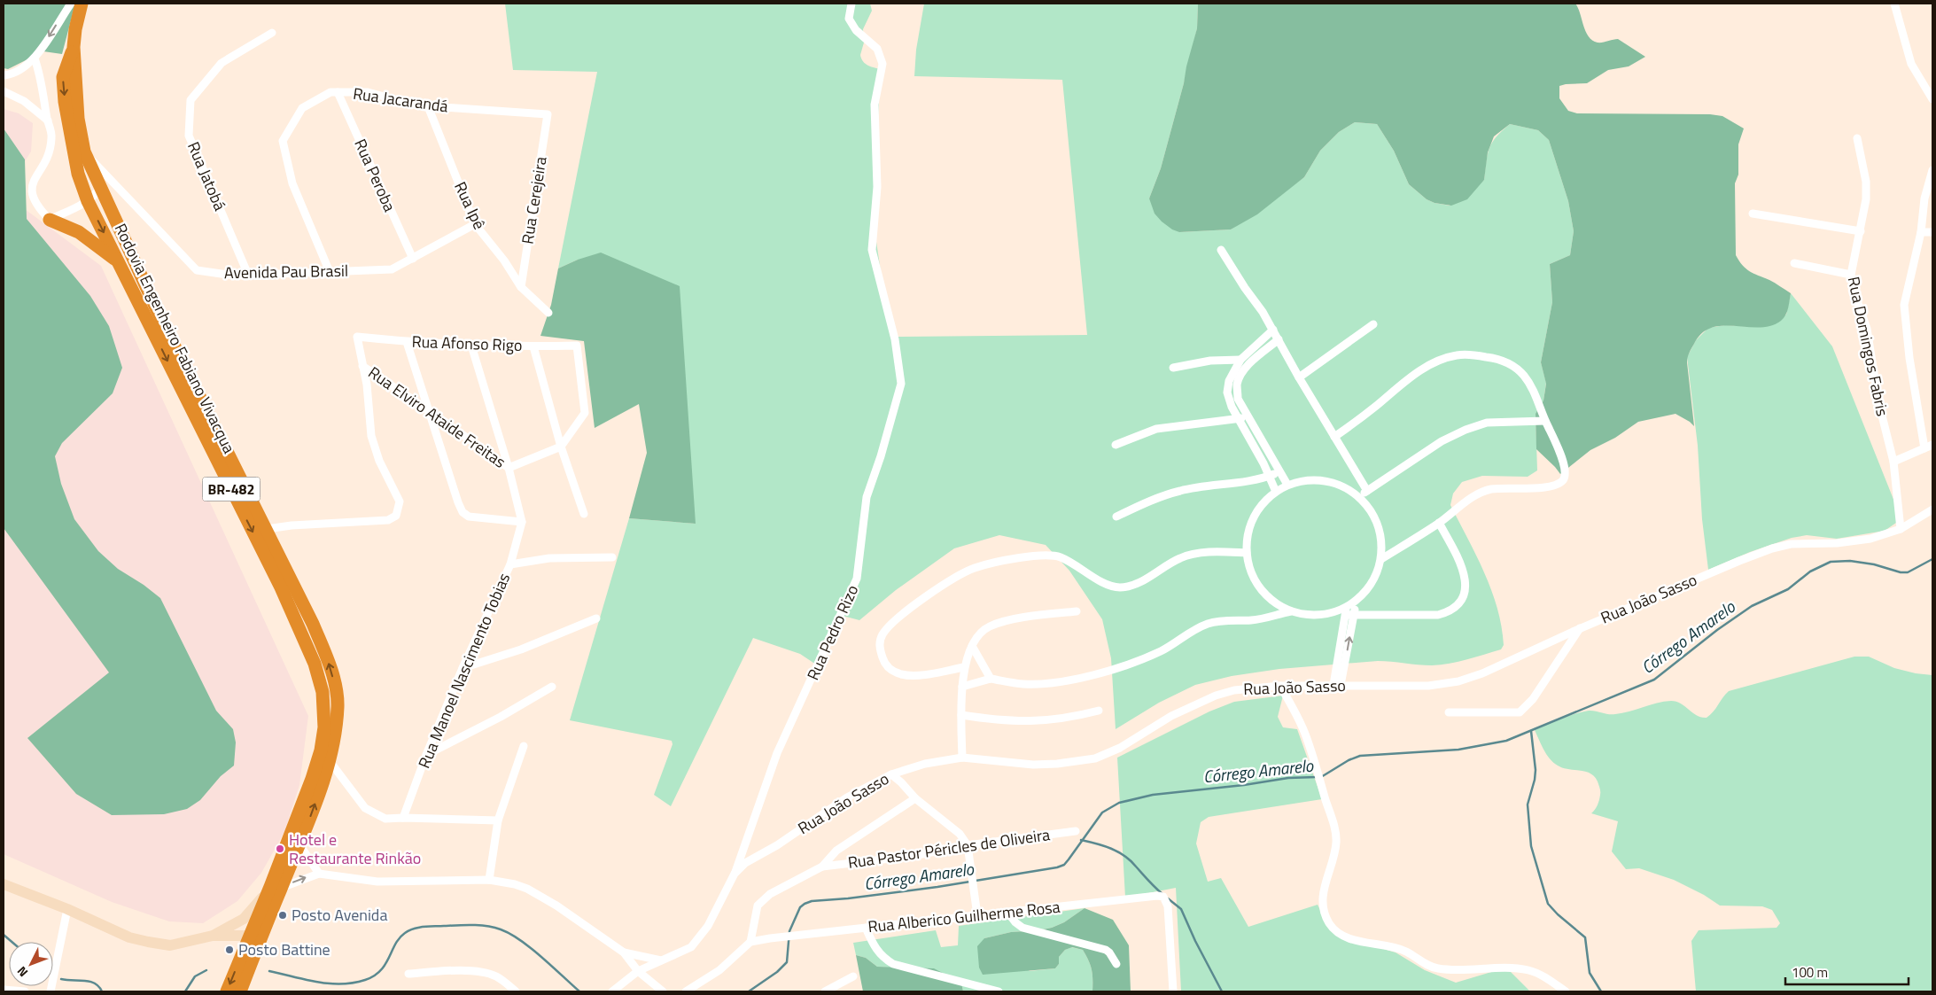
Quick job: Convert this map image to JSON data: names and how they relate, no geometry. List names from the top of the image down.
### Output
{
  "streets": {
    "highway": ["Rodovia Engenheiro Fabiano Vivacqua", "BR-482"],
    "street": [
      "Rua Jacarandá",
      "Rua Peroba",
      "Rua Jatobá",
      "Rua Cerejeira",
      "Rua Ipê",
      "Avenida Pau Brasil",
      "Rua Afonso Rigo",
      "Rua Domingos Fabris",
      "Rua Elviro Ataide Freitas",
      "Rua João Sasso",
      "Rua Pedro Rizo",
      "Rua Manoel Nascimento Tobias",
      "Rua Pastor Péricles de Oliveira",
      "Rua Alberico Guilherme Rosa"
    ]
  },
  "crossings": [
    ["Rua Jacarandá", "Rua Peroba"],
    ["Rua Jacarandá", "Rua Cerejeira"],
    ["Rua Jacarandá", "Rua Ipê"],
    ["Rua Jacarandá", "Avenida Pau Brasil"],
    ["Rua Peroba", "Avenida Pau Brasil"],
    ["Rua Jatobá", "Avenida Pau Brasil"],
    ["Rua Cerejeira", "Rua Ipê"],
    ["Rua Ipê", "Avenida Pau Brasil"],
    ["Avenida Pau Brasil", "Rodovia Engenheiro Fabiano Vivacqua"],
    ["Rodovia Engenheiro Fabiano Vivacqua", "BR-482"],
    ["Rua Afonso Rigo", "Rua Elviro Ataide Freitas"],
    ["Rua Domingos Fabris", "Rua João Sasso"],
    ["Rua João Sasso", "Rua Pedro Rizo"]
  ],
  "water": ["Córrego Amarelo"],
  "places": ["Hotel e Restaurante Rinkão", "Posto Avenida", "Posto Battine"],
  "scale_bar": "100 m",
  "north": "bottom left"
}
